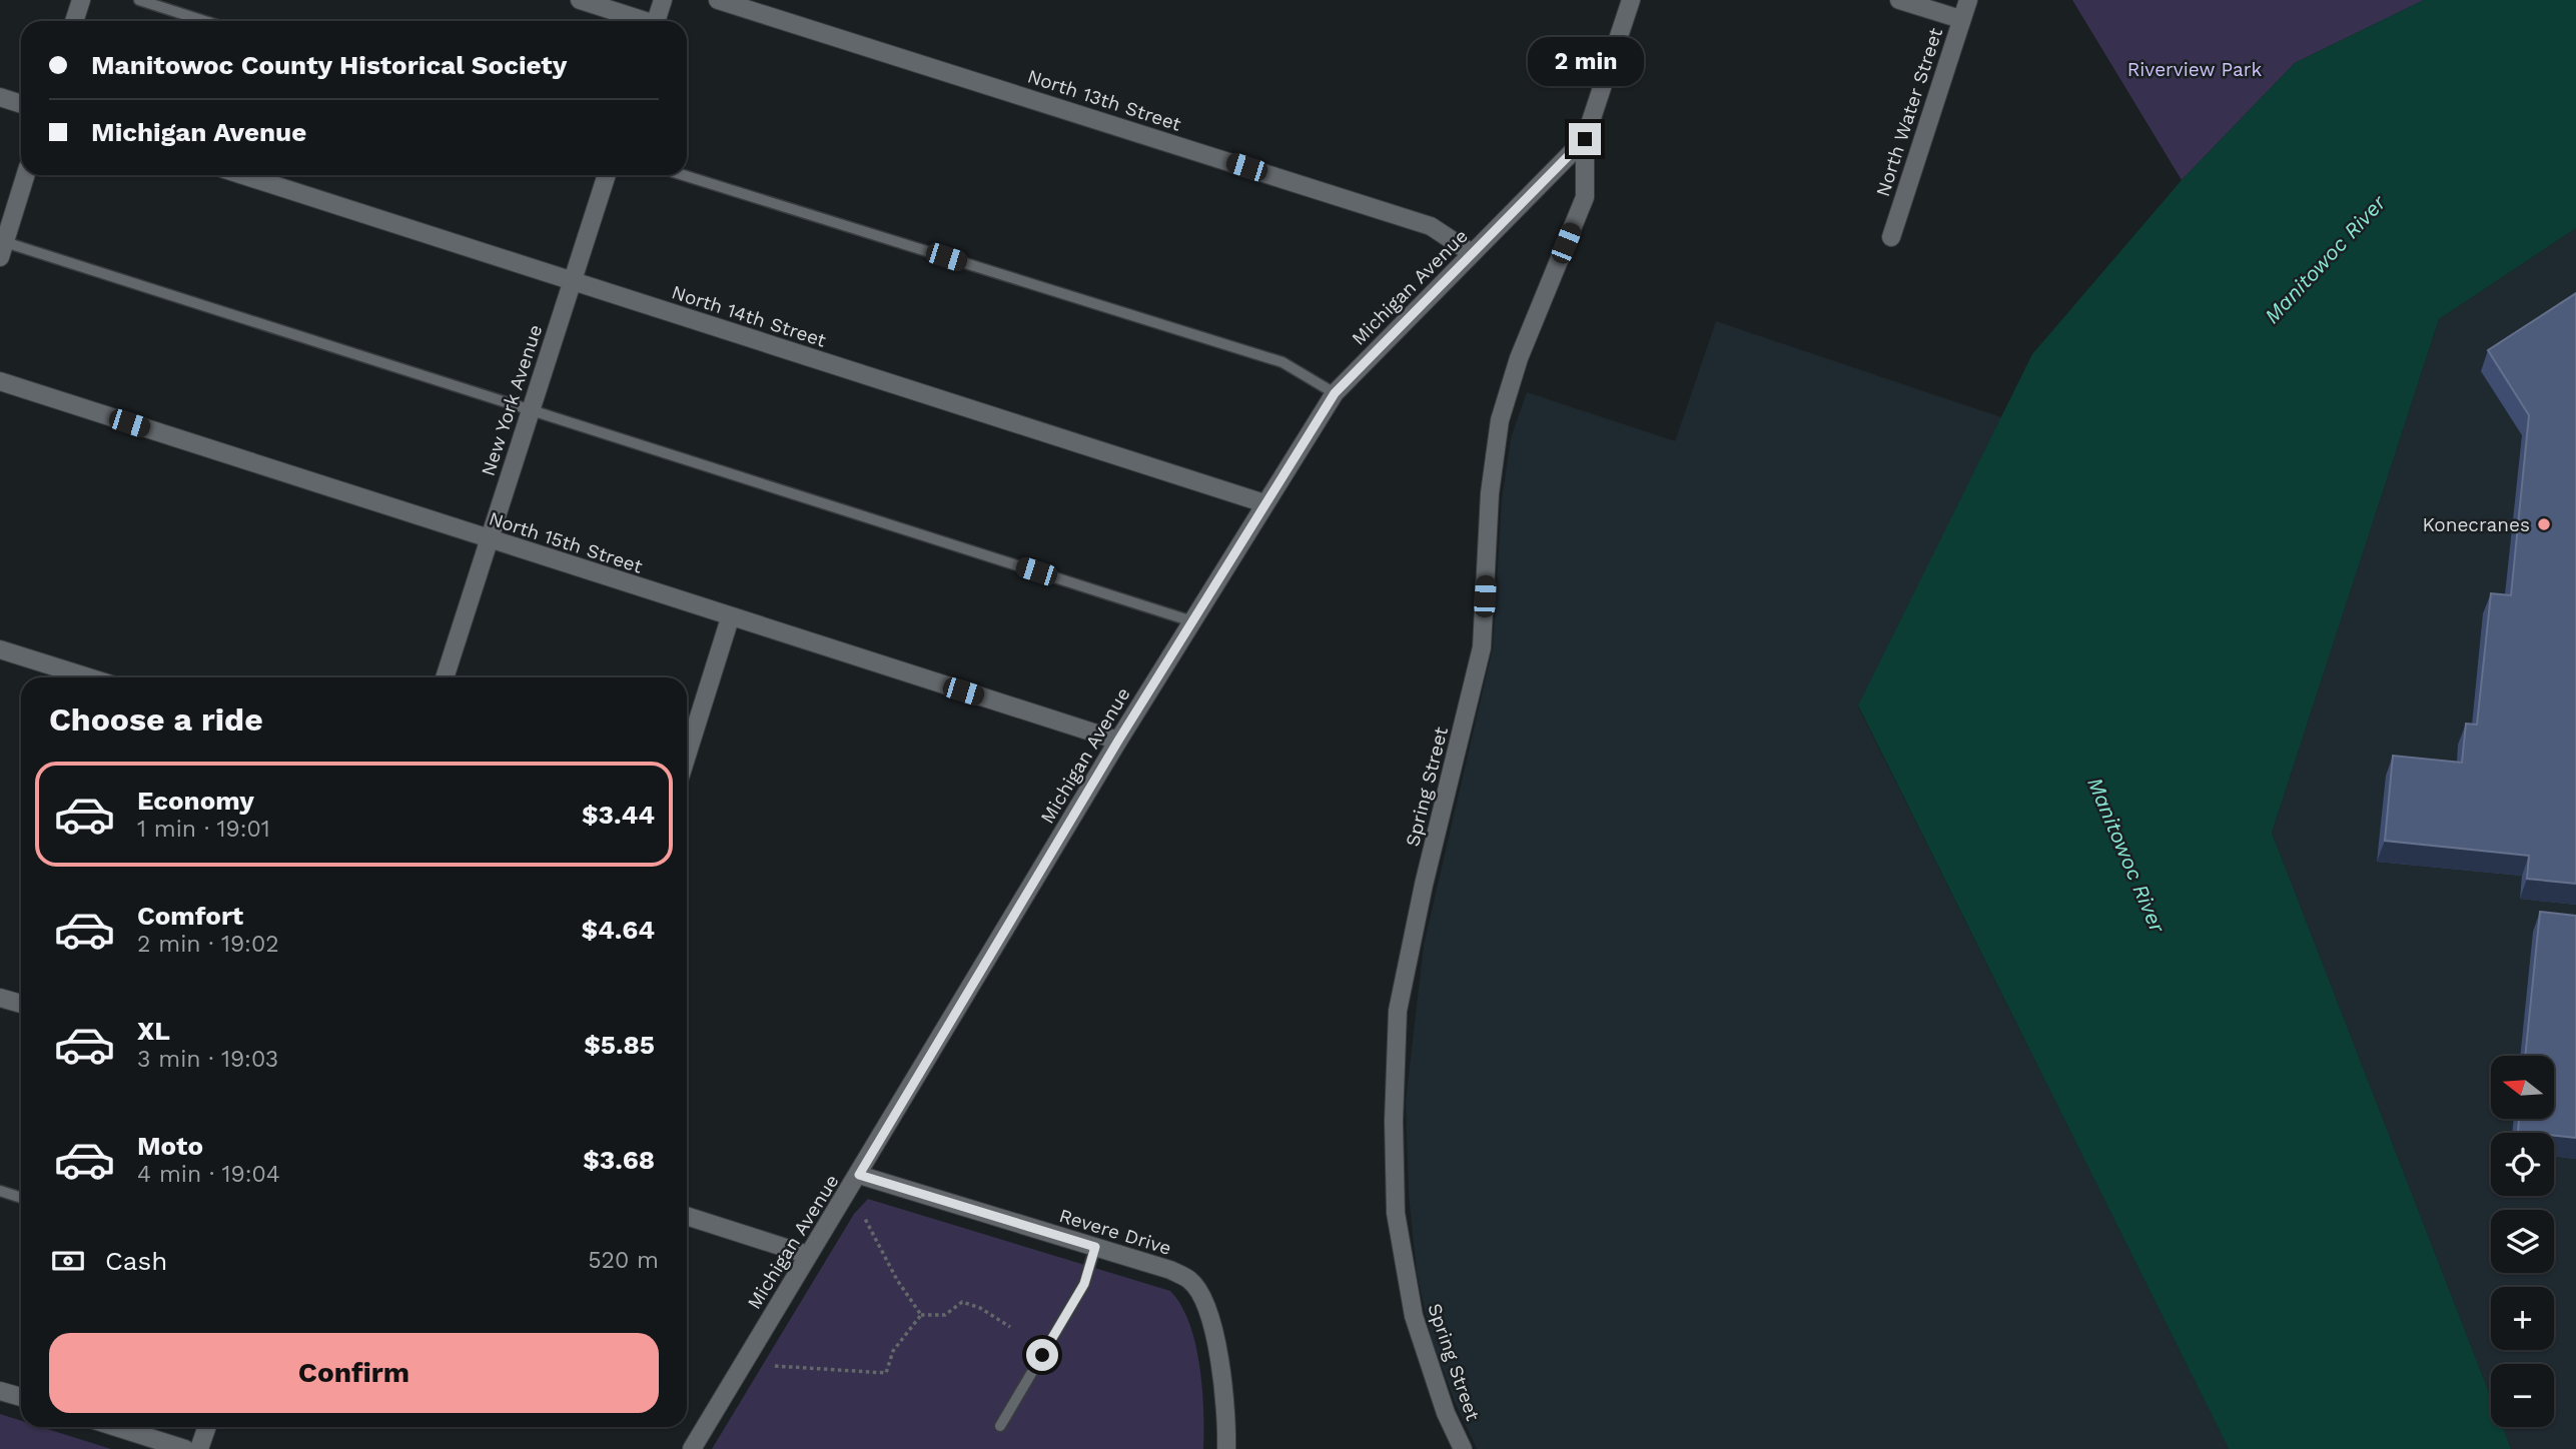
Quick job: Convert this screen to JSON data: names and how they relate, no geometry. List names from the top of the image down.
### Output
{
  "streets": {
    "street": [
      "North 13th Street",
      "North Water Street",
      "Michigan Avenue",
      "North 14th Street",
      "New York Avenue",
      "North 15th Street",
      "Spring Street",
      "Revere Drive"
    ]
  },
  "crossings": [
    ["North 13th Street", "Michigan Avenue"],
    ["Michigan Avenue", "North 14th Street"],
    ["Michigan Avenue", "North 15th Street"],
    ["Michigan Avenue", "Spring Street"],
    ["Michigan Avenue", "Revere Drive"],
    ["North 14th Street", "New York Avenue"],
    ["New York Avenue", "North 15th Street"]
  ],
  "water": ["Manitowoc River"],
  "parks": ["Riverview Park"],
  "places": ["Konecranes"],
  "north": "left",
  "page": {
    "banner": ["Manitowoc County Historical Society", "Michigan Avenue"],
    "bubble": "2 min",
    "heading": "Choose a ride",
    "list": [
      {
        "name": "Economy",
        "note": "1 min · 19:01",
        "value": "$3.44"
      },
      {
        "name": "Comfort",
        "note": "2 min · 19:02",
        "value": "$4.64"
      },
      {
        "name": "XL",
        "note": "3 min · 19:03",
        "value": "$5.85"
      },
      {
        "name": "Moto",
        "note": "4 min · 19:04",
        "value": "$3.68"
      }
    ],
    "map_buttons": ["+", "−"],
    "pay": ["Cash", "520 m"],
    "buttons": "Confirm"
  }
}
